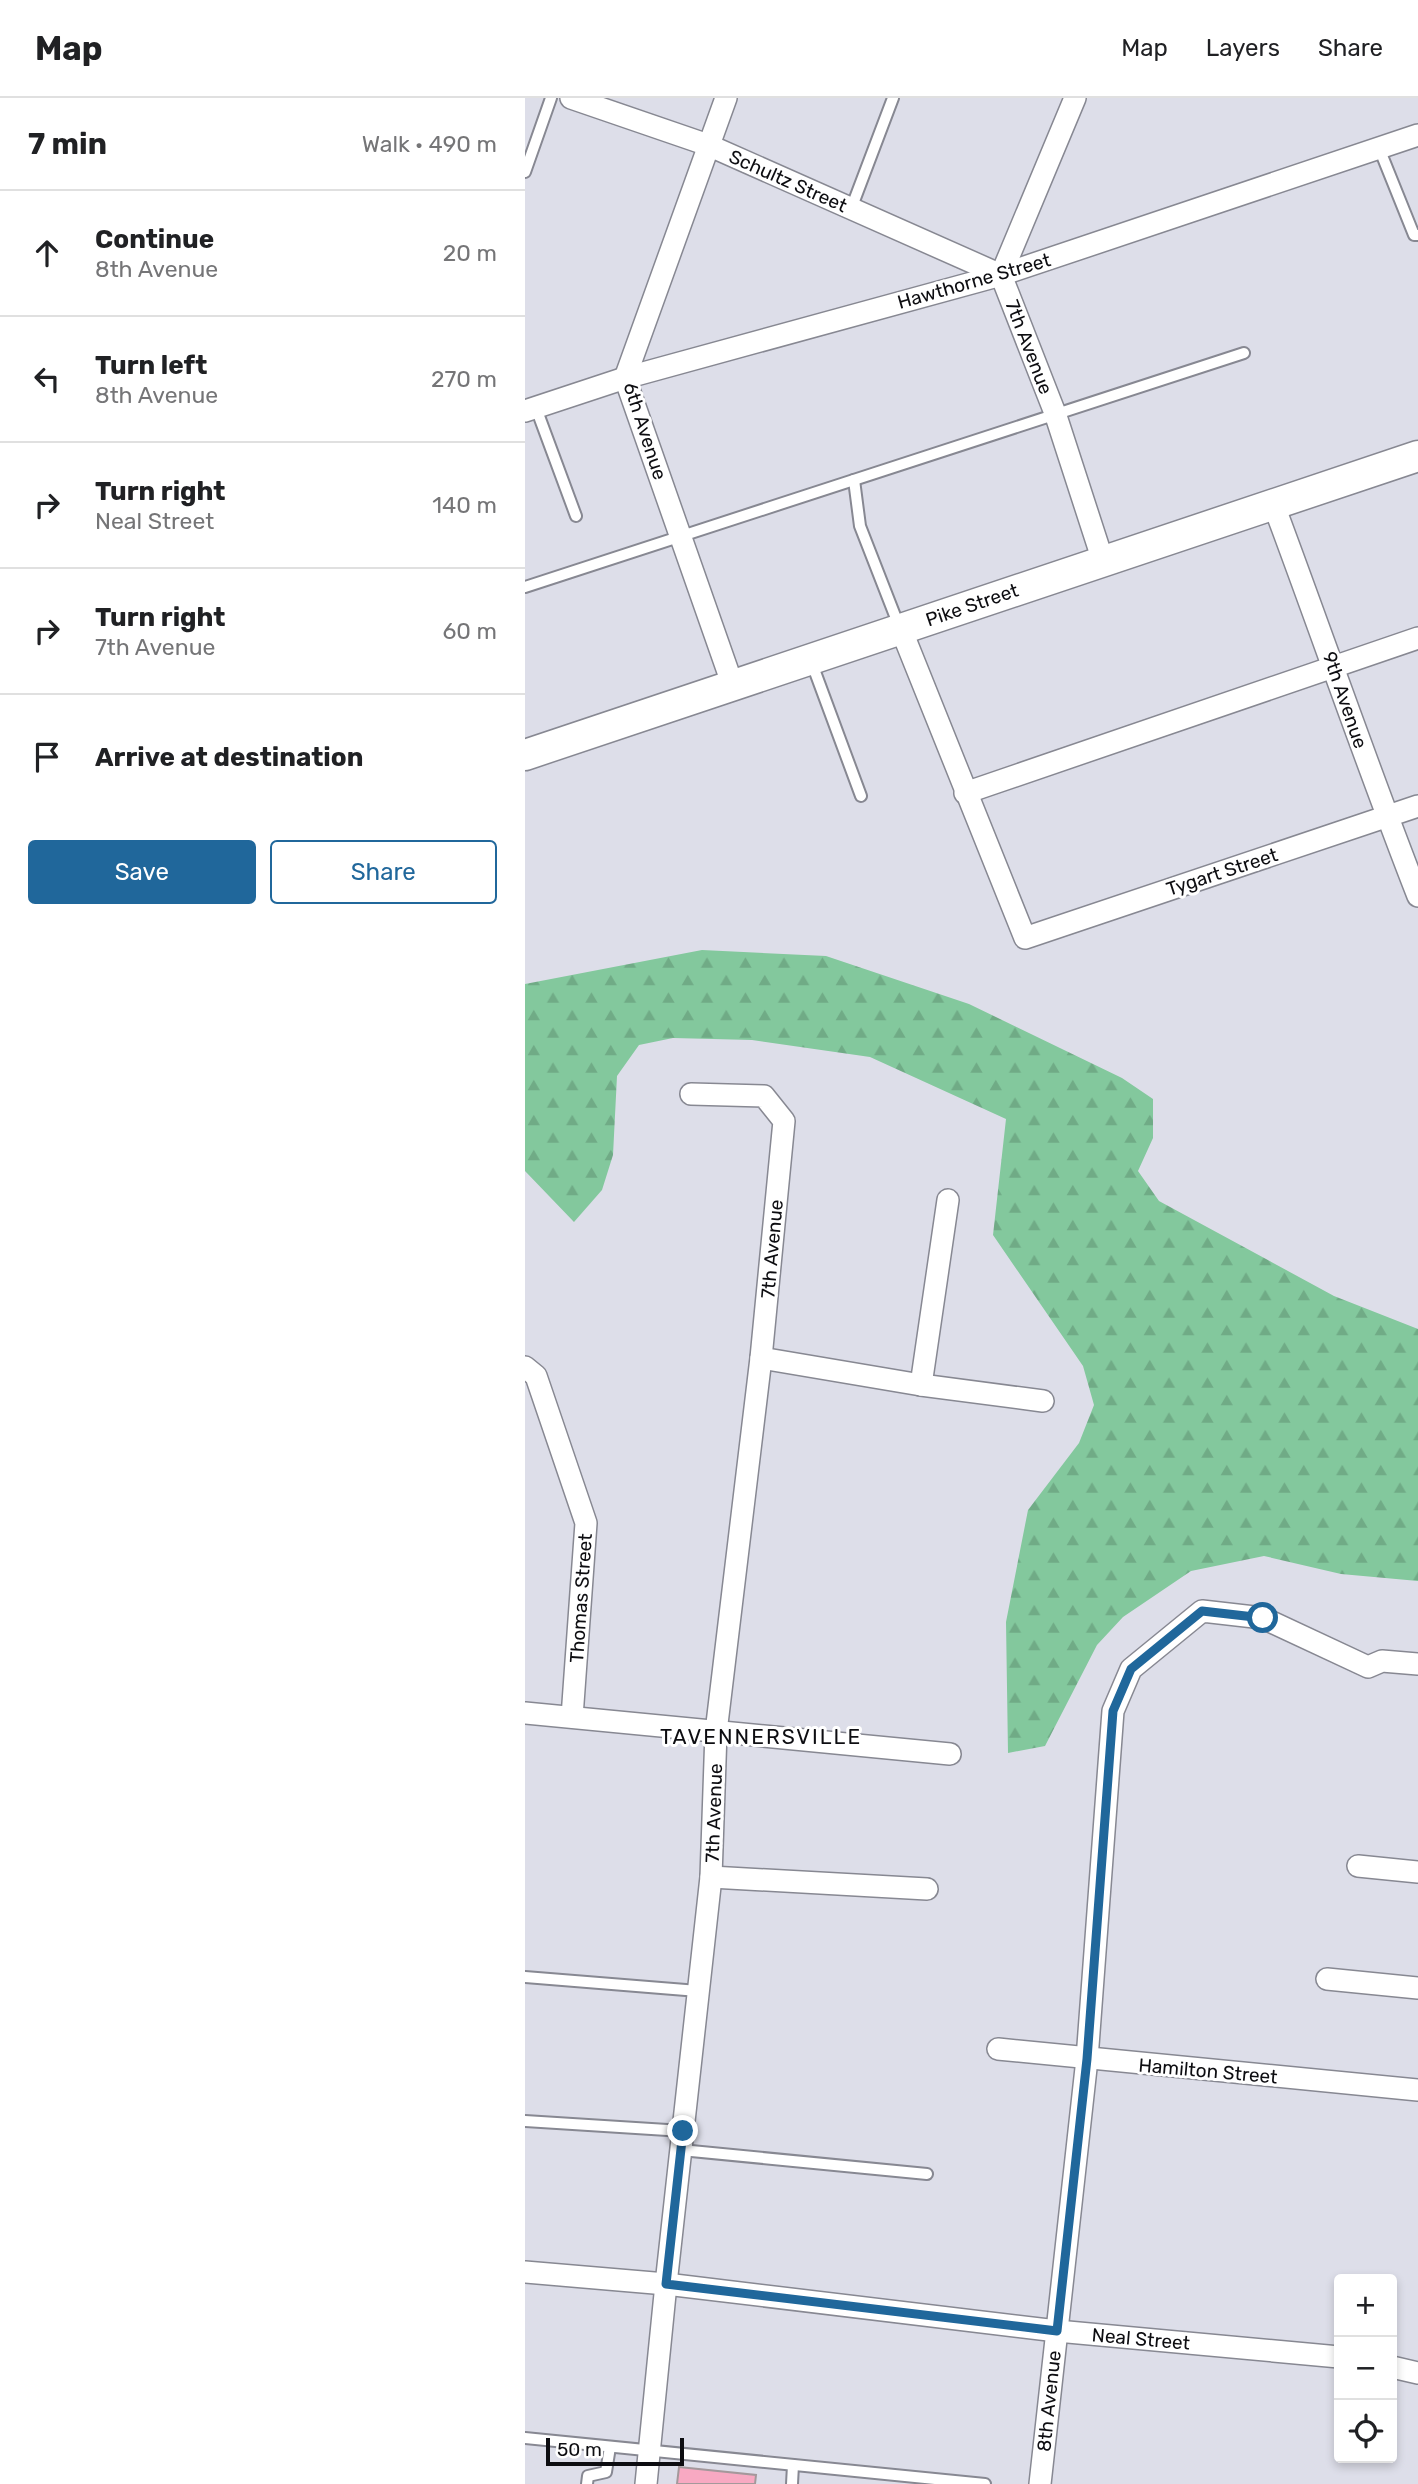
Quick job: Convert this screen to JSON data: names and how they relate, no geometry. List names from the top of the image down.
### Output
{
  "streets": {
    "main road": ["Pike Street"],
    "street": [
      "Schultz Street",
      "Hawthorne Street",
      "7th Avenue",
      "6th Avenue",
      "9th Avenue",
      "Tygart Street",
      "Thomas Street",
      "Hamilton Street",
      "Neal Street",
      "8th Avenue"
    ]
  },
  "crossings": [
    ["Schultz Street", "Hawthorne Street"],
    ["Schultz Street", "7th Avenue"],
    ["Schultz Street", "6th Avenue"],
    ["Hawthorne Street", "7th Avenue"],
    ["Hawthorne Street", "6th Avenue"],
    ["7th Avenue", "Pike Street"],
    ["7th Avenue", "Neal Street"],
    ["6th Avenue", "Pike Street"],
    ["Pike Street", "9th Avenue"],
    ["9th Avenue", "Tygart Street"],
    ["Hamilton Street", "8th Avenue"],
    ["Neal Street", "8th Avenue"]
  ],
  "districts": ["TAVENNERSVILLE"],
  "scale_bar": "50 m",
  "page": {
    "header": "Map",
    "nav": ["Map", "Layers", "Share"],
    "heading": ["7 min", "Walk · 490 m"],
    "list": [
      ["Continue", "8th Avenue", "20 m"],
      ["Turn left", "8th Avenue", "270 m"],
      ["Turn right", "Neal Street", "140 m"],
      ["Turn right", "7th Avenue", "60 m"],
      "Arrive at destination"
    ],
    "buttons": ["Save", "Share"],
    "map_buttons": ["+", "−"],
    "scale": "50 m"
  }
}
